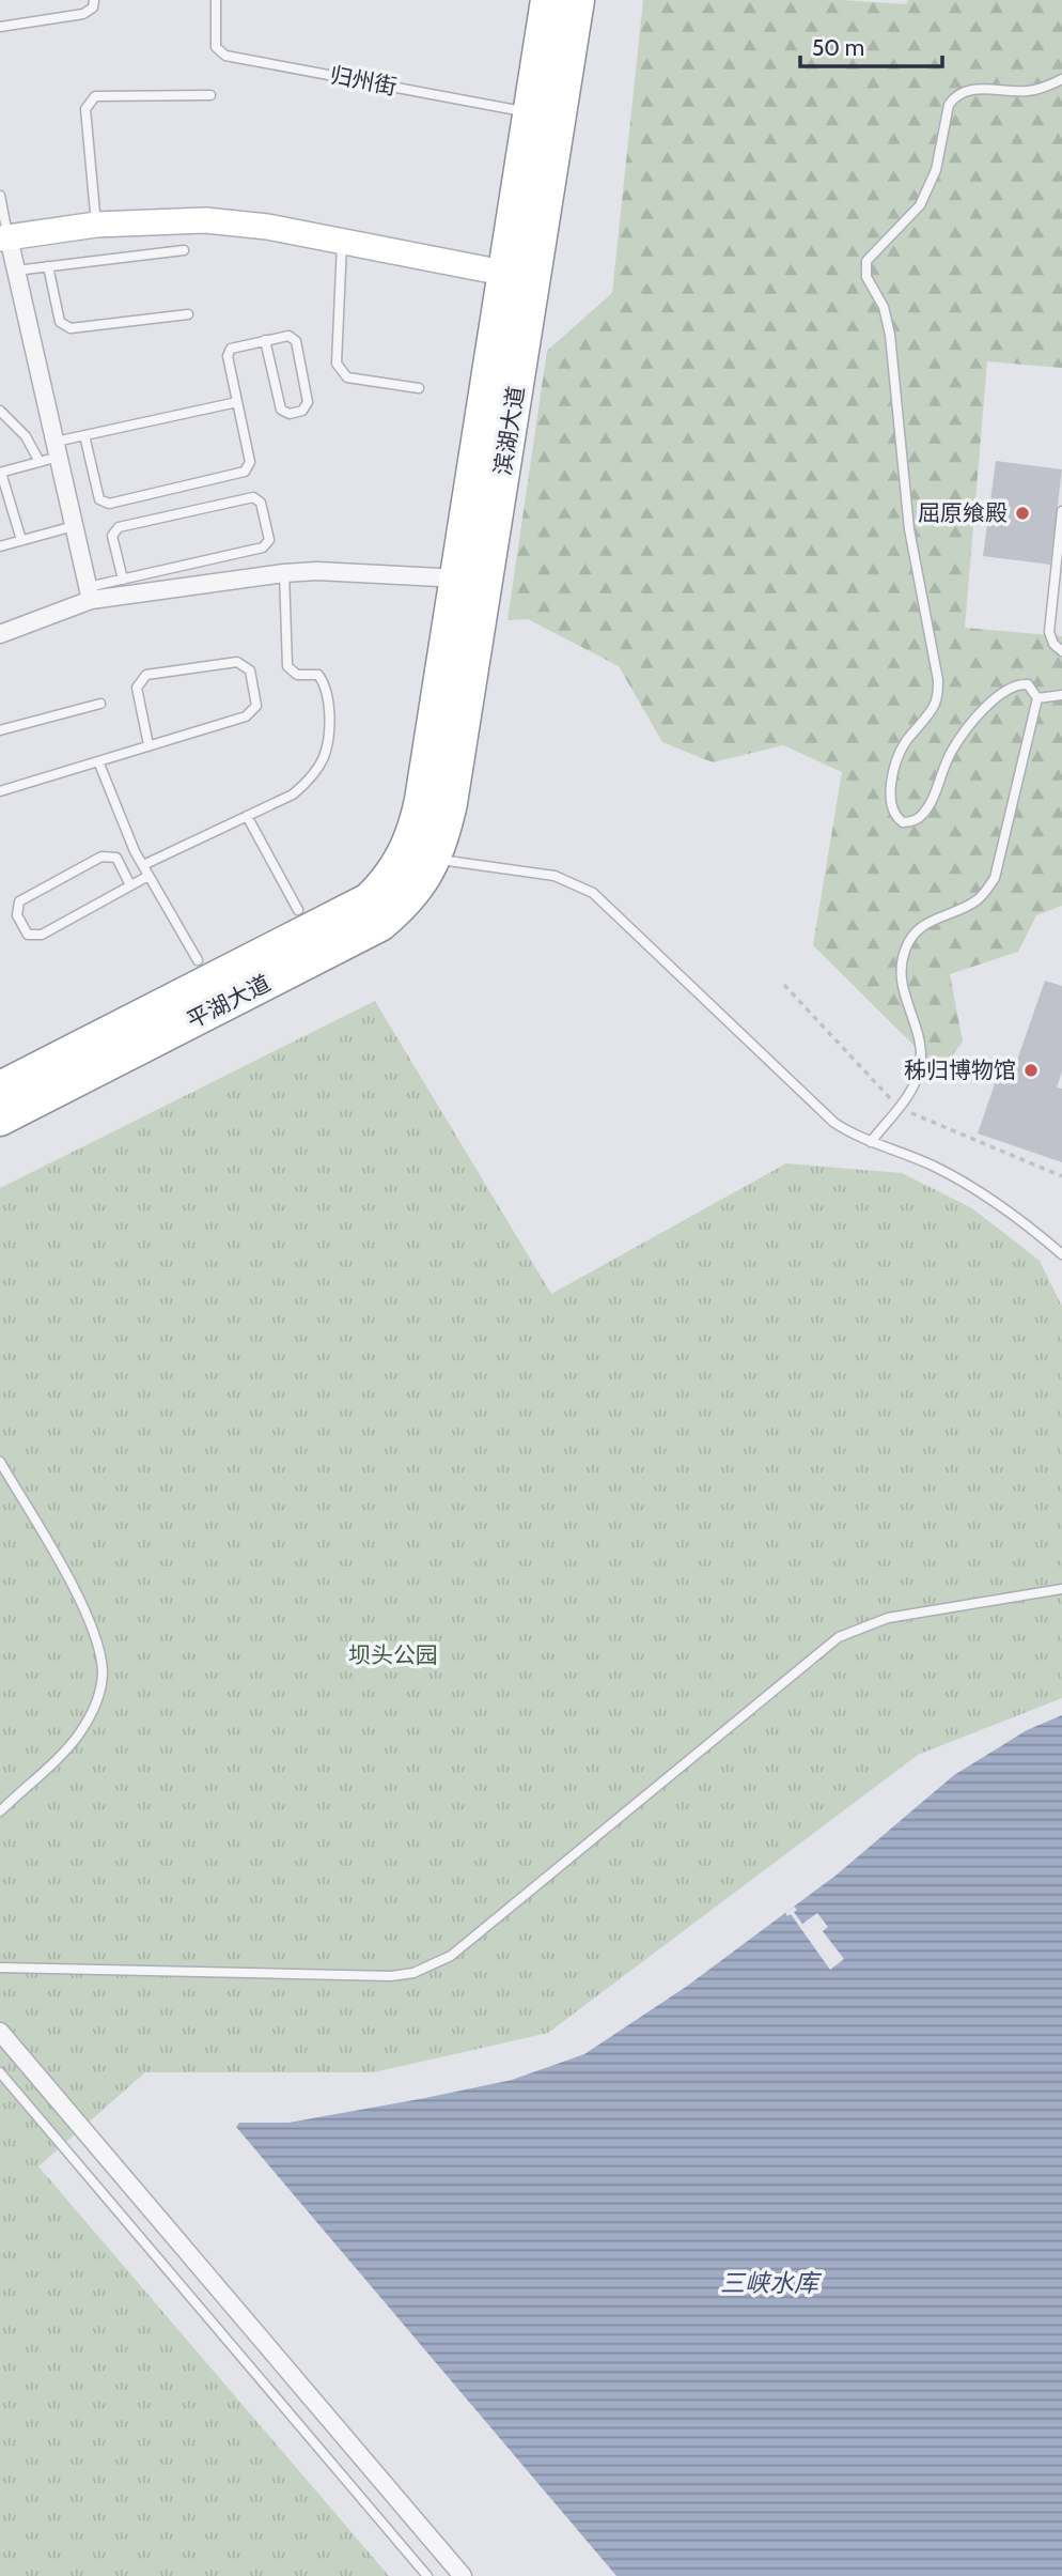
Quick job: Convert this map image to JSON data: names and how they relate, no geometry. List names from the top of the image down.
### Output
{
  "streets": {
    "highway": ["滨湖大道", "平湖大道"],
    "lane": ["归州街"]
  },
  "crossings": [
    ["归州街", "滨湖大道"],
    ["滨湖大道", "平湖大道"]
  ],
  "water": ["三峡水库"],
  "parks": ["坝头公园"],
  "places": ["屈原飨殿", "秭归博物馆"],
  "scale_bar": "50 m"
}
